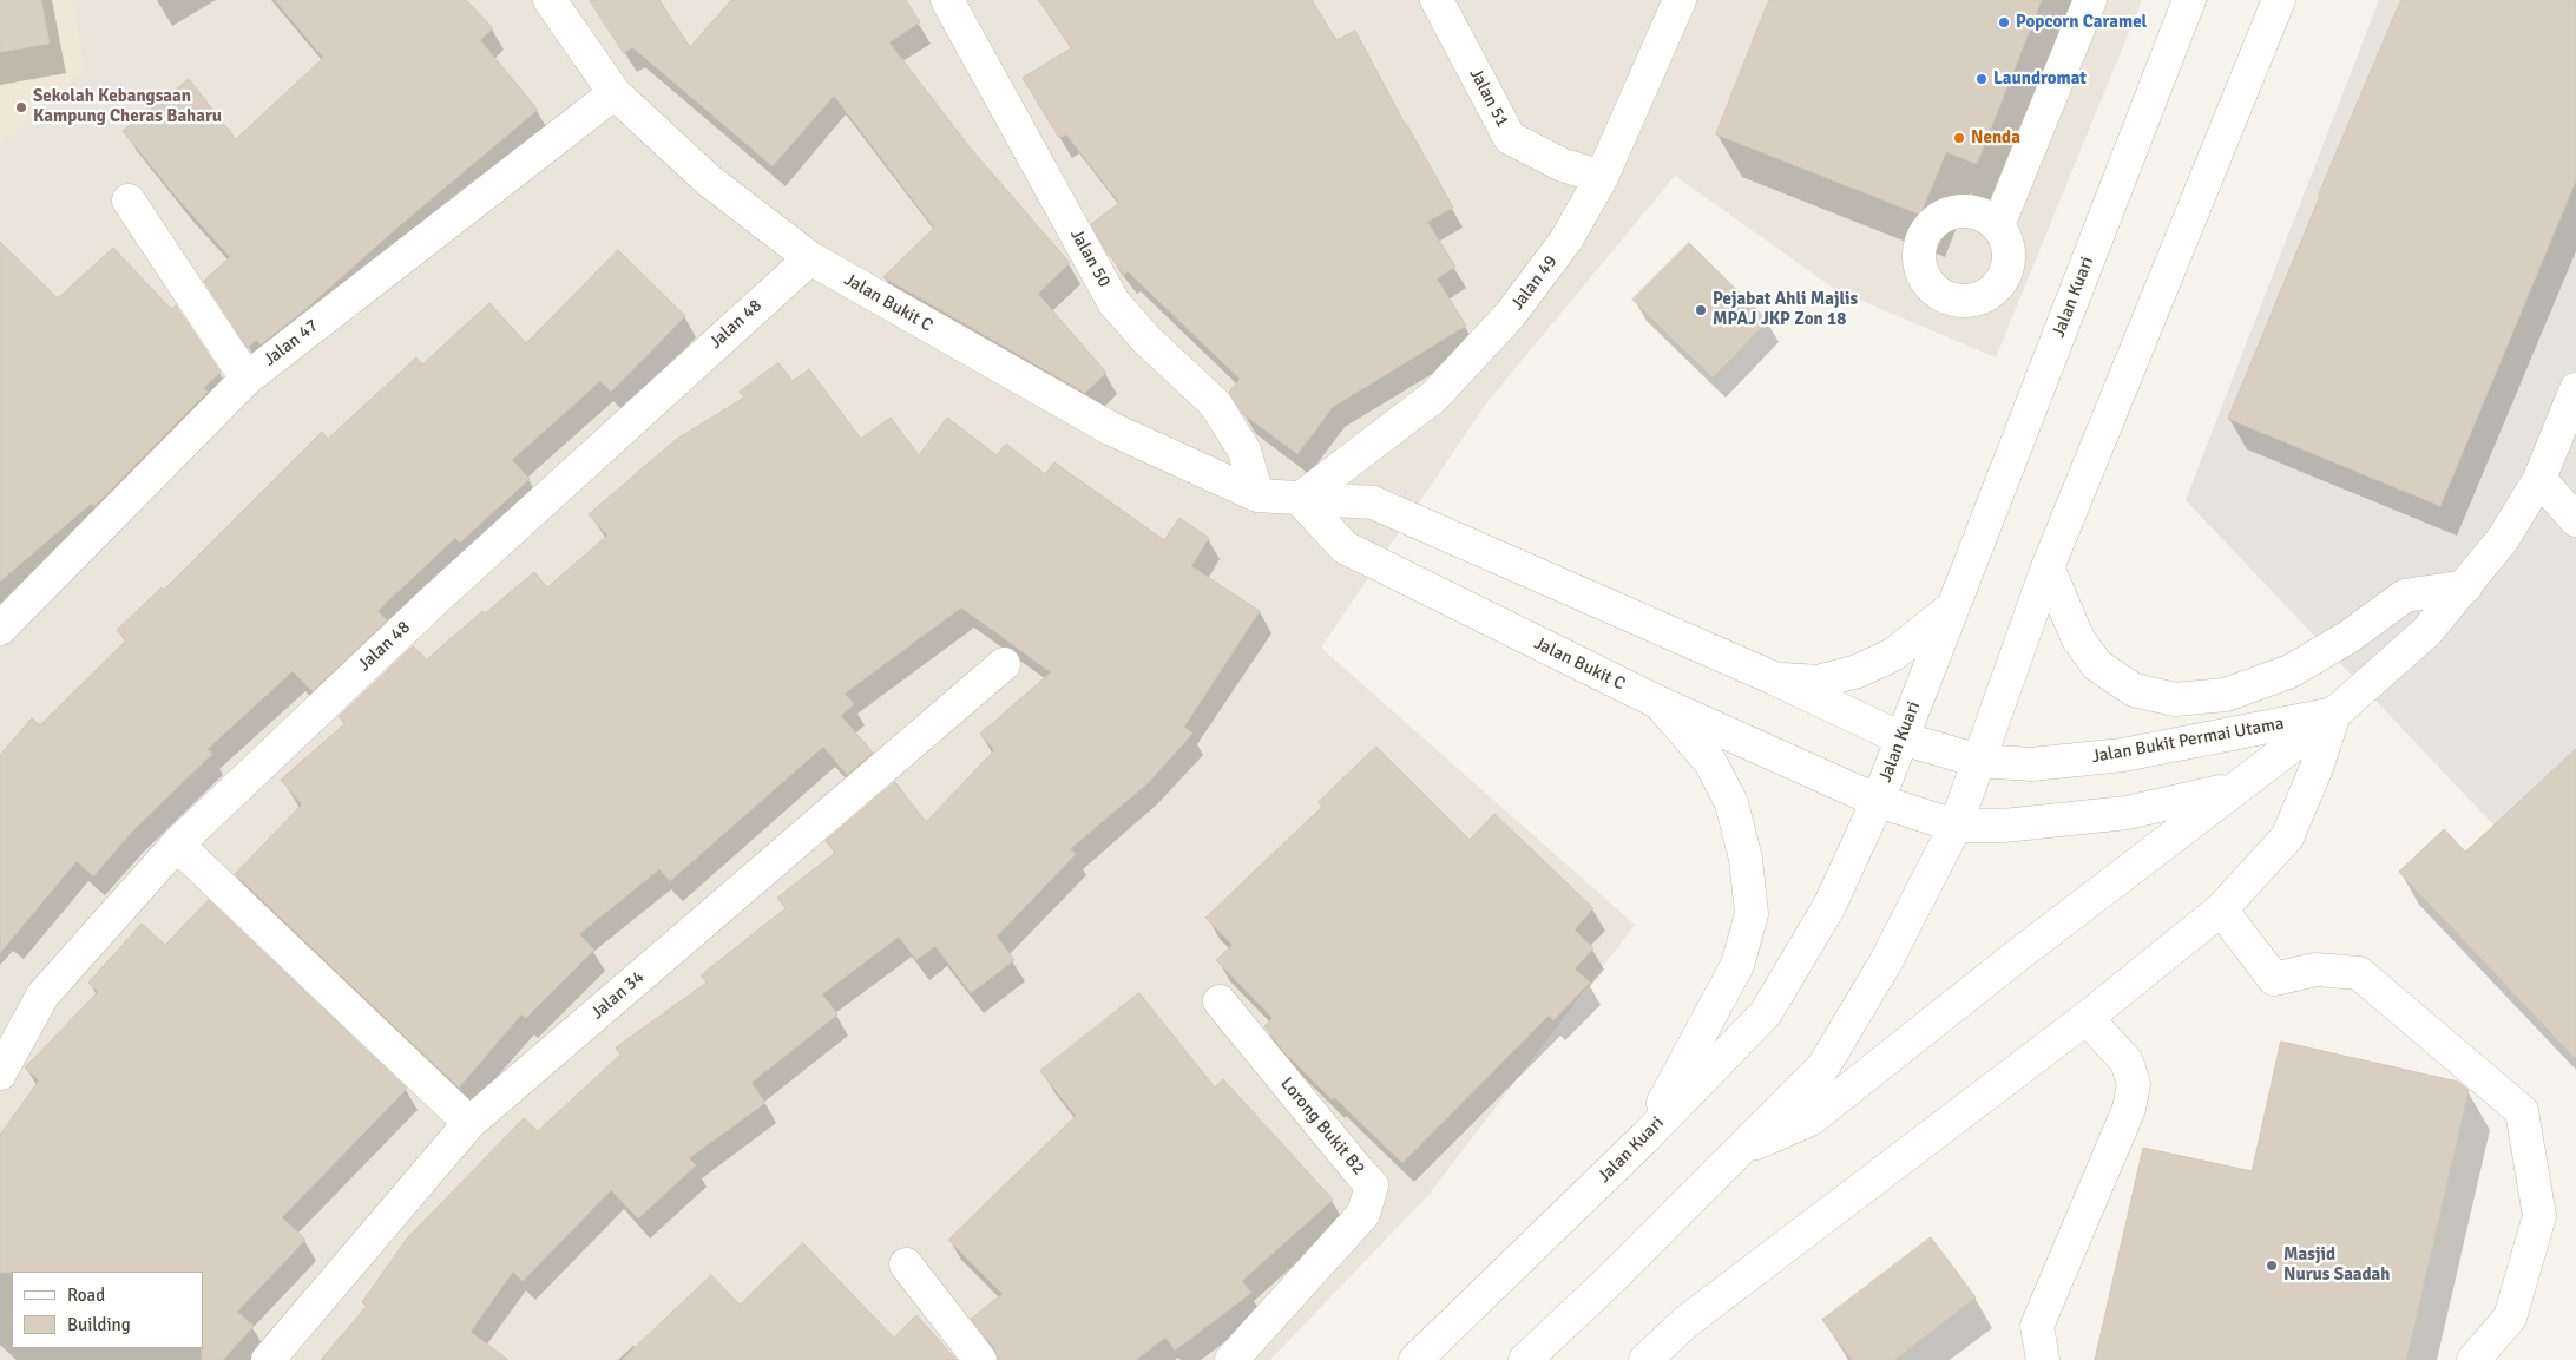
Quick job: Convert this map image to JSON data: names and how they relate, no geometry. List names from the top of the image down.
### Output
{
  "streets": {
    "street": [
      "Jalan 51",
      "Jalan 50",
      "Jalan 49",
      "Jalan Kuari",
      "Jalan Bukit C",
      "Jalan 48",
      "Jalan 47",
      "Jalan Bukit Permai Utama",
      "Jalan 34",
      "Lorong Bukit B2"
    ]
  },
  "crossings": [
    ["Jalan 51", "Jalan 49"],
    ["Jalan 50", "Jalan Bukit C"],
    ["Jalan 49", "Jalan Bukit C"],
    ["Jalan Kuari", "Jalan Bukit C"],
    ["Jalan Kuari", "Jalan Bukit Permai Utama"],
    ["Jalan Bukit C", "Jalan 48"],
    ["Jalan Bukit C", "Jalan 47"],
    ["Jalan Bukit C", "Jalan Bukit Permai Utama"]
  ],
  "places": [
    "Popcorn Caramel",
    "Laundromat",
    "Sekolah Kebangsaan Kampung Cheras Baharu",
    "Nenda",
    "Pejabat Ahli Majlis MPAJ JKP Zon 18",
    "Masjid Nurus Saadah"
  ],
  "legend": ["Road", "Building"]
}
